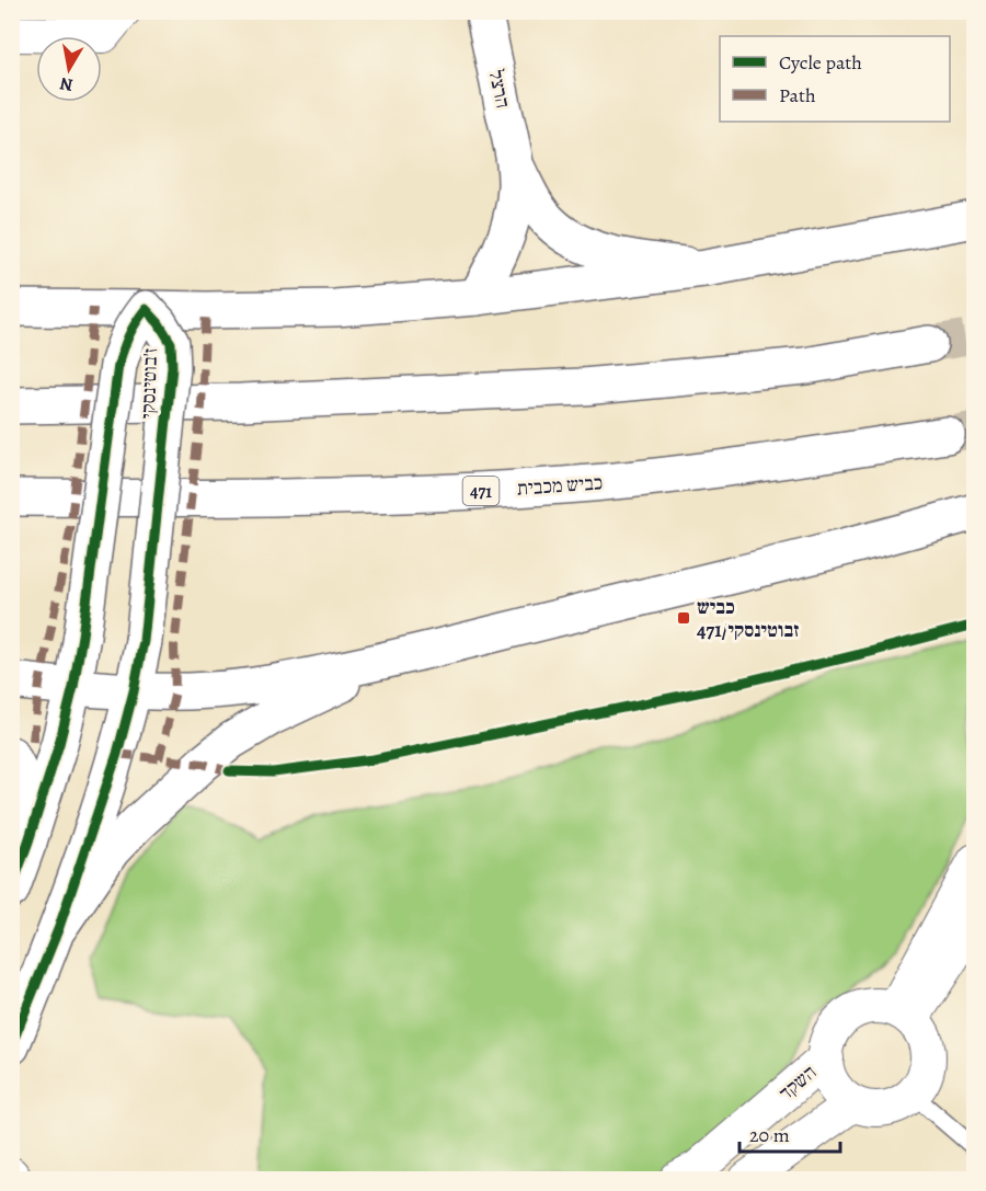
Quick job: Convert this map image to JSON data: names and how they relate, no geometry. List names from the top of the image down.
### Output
{
  "streets": {
    "main road": [
      "הרצל",
      "ז'בוטינסקי",
      "כביש מכבית",
      "471"
    ],
    "street": ["השקד"]
  },
  "places": {
    "transit": ["כביש 471/זבוטינסקי"]
  },
  "legend": ["Cycle path", "Path"],
  "scale_bar": "20 m",
  "north": "bottom"
}
